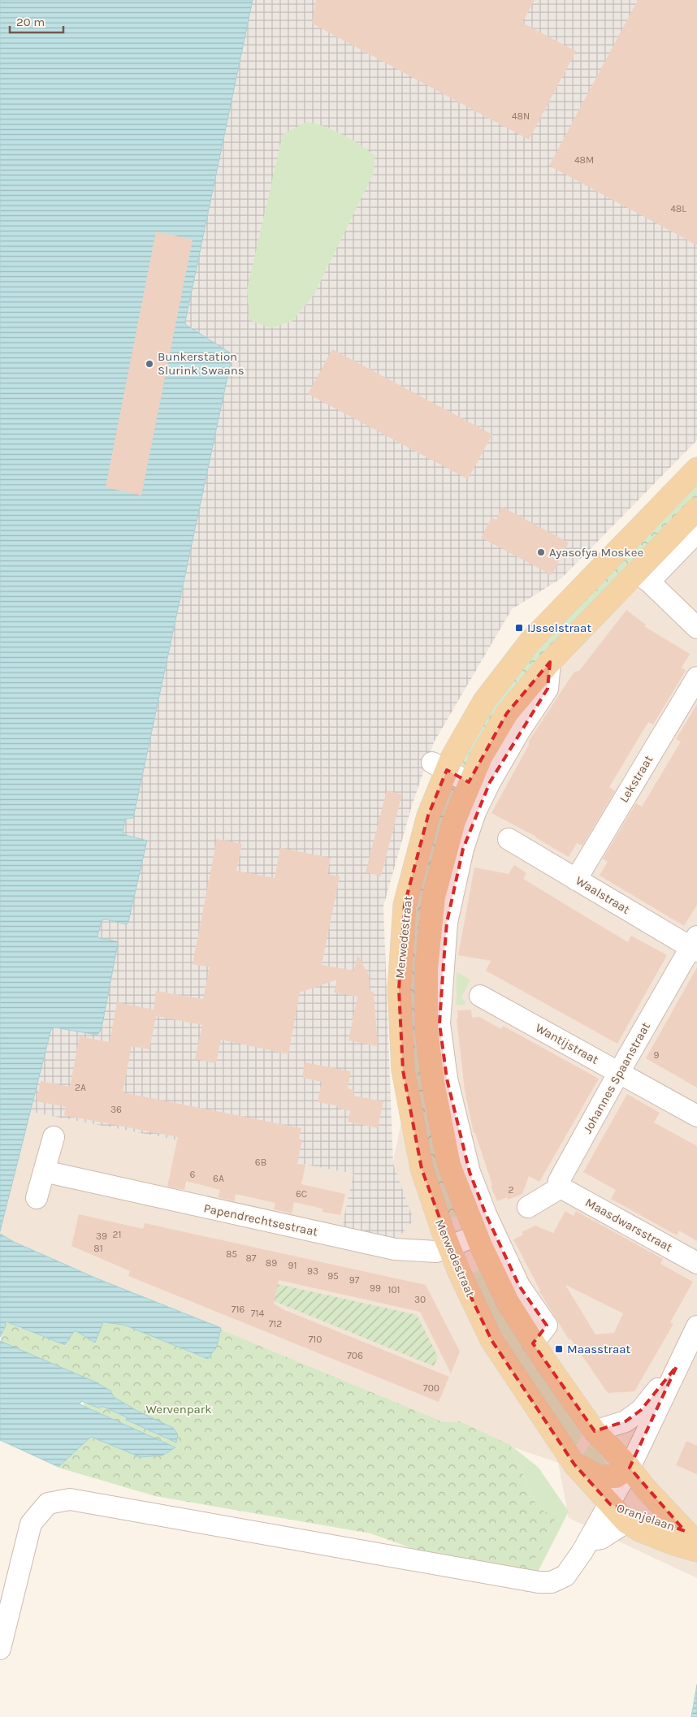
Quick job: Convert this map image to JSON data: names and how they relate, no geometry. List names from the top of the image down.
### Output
{
  "streets": {
    "main road": ["Merwedestraat", "Oranjelaan"],
    "street": [
      "Lekstraat",
      "Waalstraat",
      "Wantijstraat",
      "Johannes Spaanstraat",
      "Papendrechtsestraat",
      "Maasdwarsstraat"
    ]
  },
  "crossings": [
    ["Lekstraat", "Waalstraat"],
    ["Waalstraat", "Johannes Spaanstraat"],
    ["Merwedestraat", "Papendrechtsestraat"],
    ["Merwedestraat", "Oranjelaan"],
    ["Wantijstraat", "Johannes Spaanstraat"],
    ["Johannes Spaanstraat", "Maasdwarsstraat"]
  ],
  "parks": ["Wervenpark"],
  "places": {
    "other": ["Bunkerstation Slurink Swaans", "Ayasofya Moskee"],
    "transit": ["IJsselstraat", "Maasstraat"]
  },
  "house_numbers": [
    "48N",
    "48M",
    "48L",
    "9",
    "2A",
    "36",
    "6B",
    "6",
    "6A",
    "2",
    "6C",
    "21",
    "39",
    "81",
    "85",
    "87",
    "89",
    "91",
    "93",
    "95",
    "97",
    "99",
    "101",
    "30",
    "716",
    "714",
    "712",
    "710",
    "706",
    "700"
  ],
  "scale_bar": "20 m"
}
